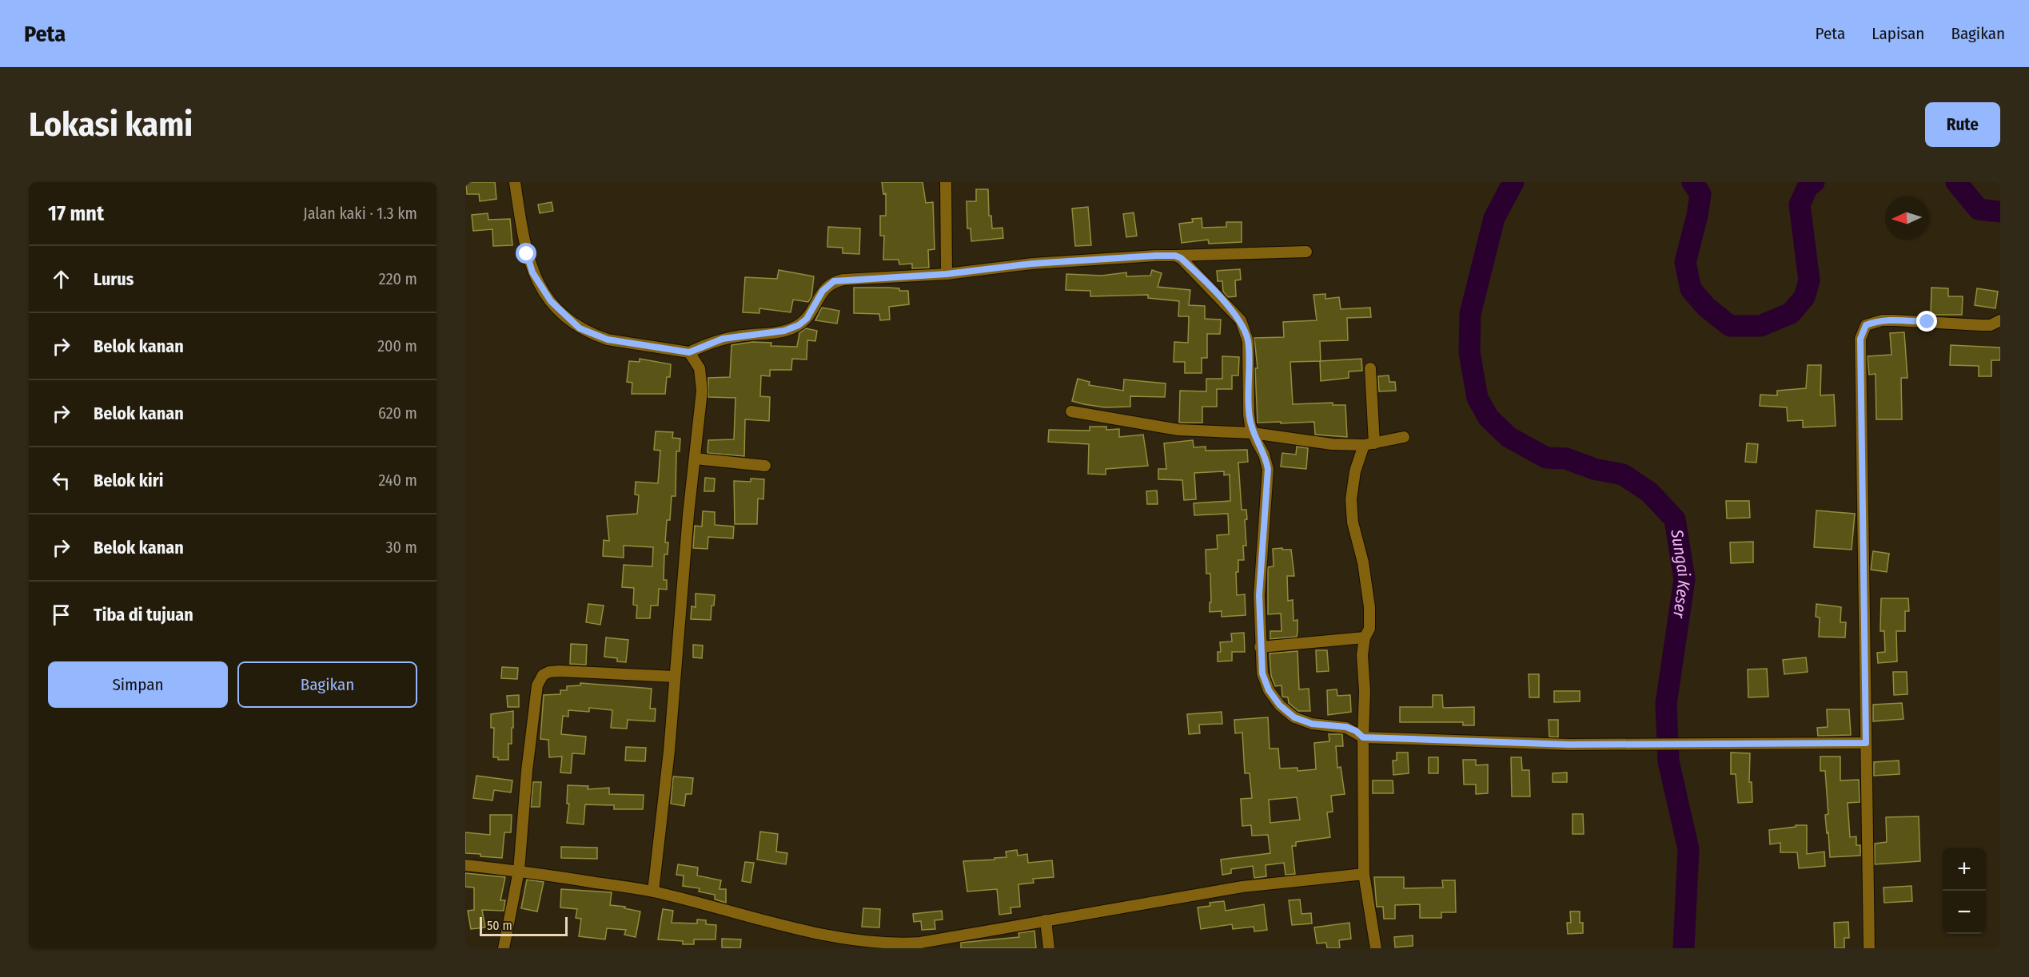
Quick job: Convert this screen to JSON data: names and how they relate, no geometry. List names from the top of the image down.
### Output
{
  "water": ["Sungai Keser"],
  "scale_bar": "50 m",
  "north": "left",
  "page": {
    "header": "Peta",
    "nav": ["Peta", "Lapisan", "Bagikan"],
    "buttons": [
      "Rute",
      ["Simpan", "Bagikan"]
    ],
    "title": "Lokasi kami",
    "heading": ["17 mnt", "Jalan kaki · 1.3 km"],
    "list": [
      ["Lurus", "220 m"],
      ["Belok kanan", "200 m"],
      ["Belok kanan", "620 m"],
      ["Belok kiri", "240 m"],
      ["Belok kanan", "30 m"],
      "Tiba di tujuan"
    ],
    "map_buttons": ["+", "−"],
    "scale": "50 m"
  }
}
